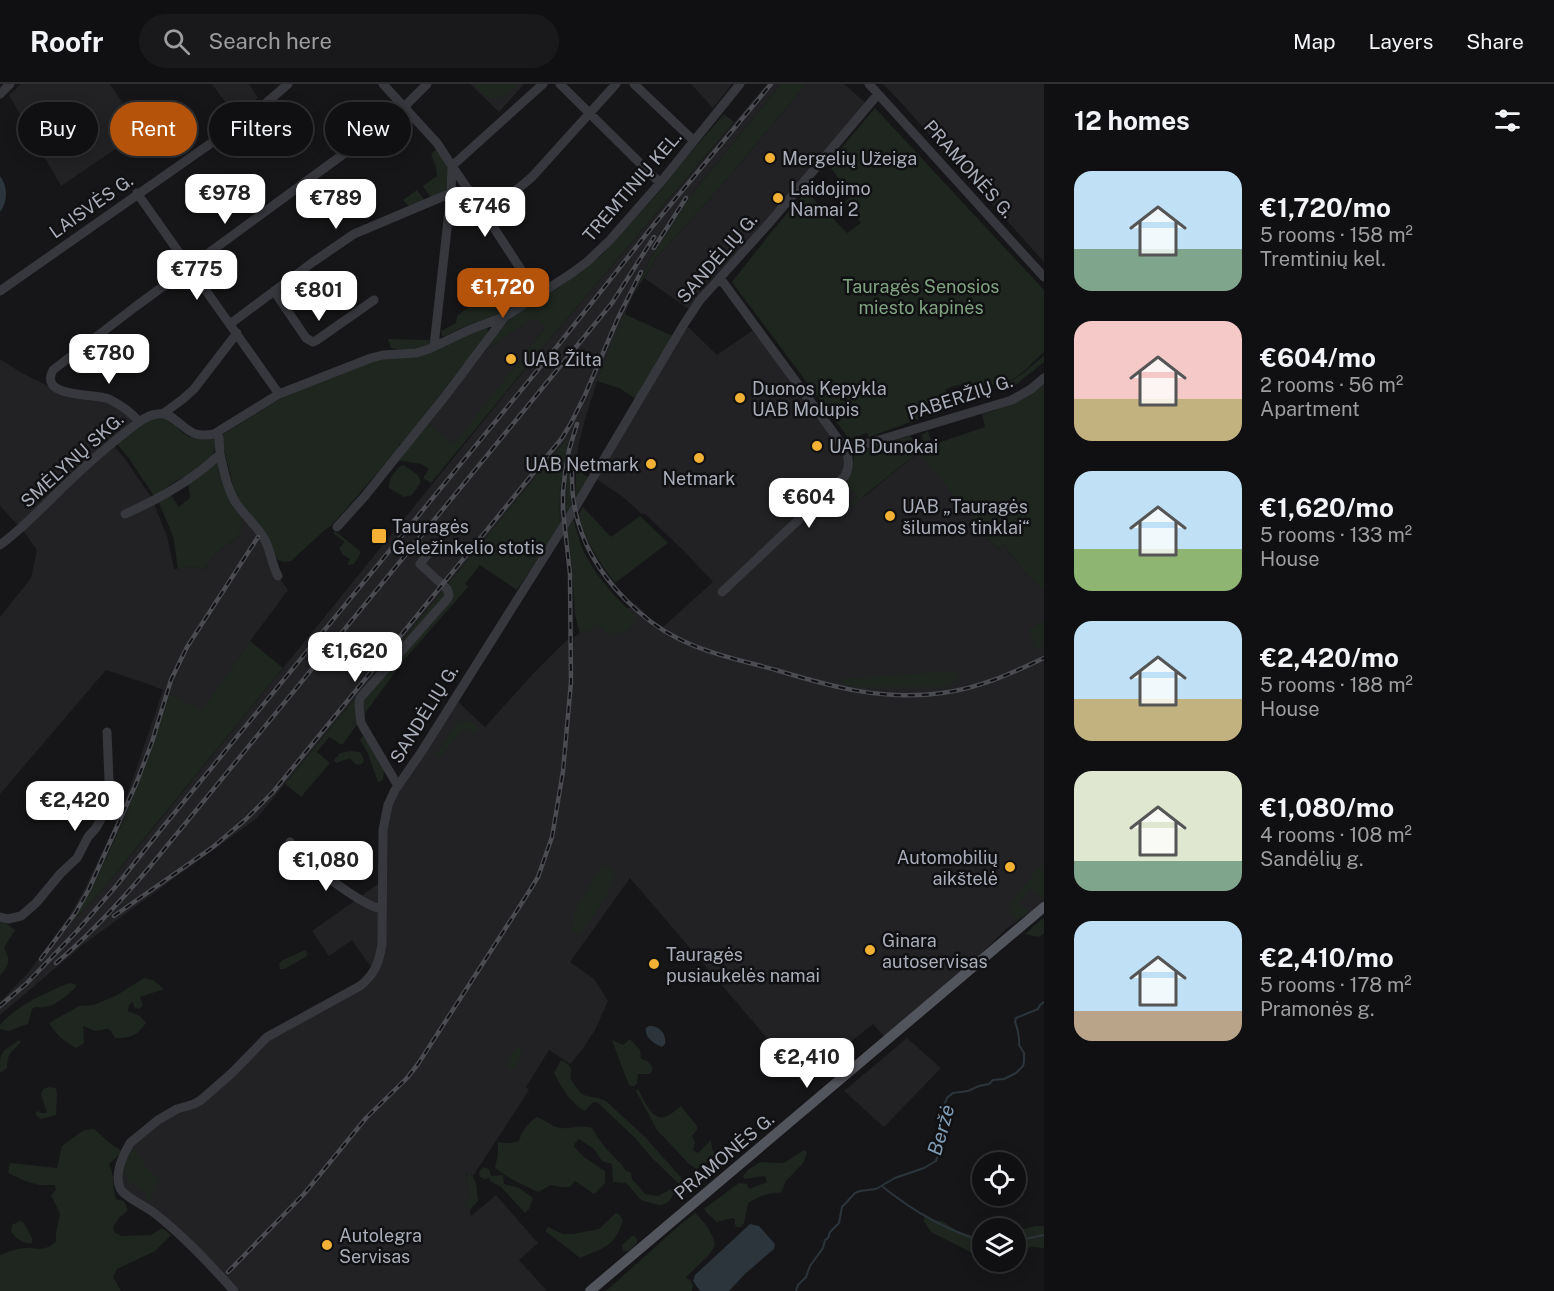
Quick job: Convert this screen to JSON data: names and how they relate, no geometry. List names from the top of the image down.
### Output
{
  "streets": {
    "main road": ["PRAMONĖS G."],
    "street": [
      "TREMTINIŲ KEL.",
      "LAISVĖS G.",
      "SANDĖLIŲ G.",
      "PABERŽIŲ G.",
      "SMĖLYNŲ SKG."
    ]
  },
  "crossings": [
    ["PRAMONĖS G.", "SANDĖLIŲ G."]
  ],
  "water": ["Beržė"],
  "parks": ["Tauragės Senosios miesto kapinės"],
  "places": {
    "other": [
      "Mergelių Užeiga",
      "Laidojimo Namai 2",
      "UAB Žilta",
      "Duonos Kepykla UAB Molupis",
      "UAB Dunokai",
      "Netmark",
      "UAB Netmark",
      "UAB „Tauragės šilumos tinklai“",
      "Automobilių aikštelė",
      "Ginara autoservisas",
      "Tauragės pusiaukelės namai",
      "Autolegra Servisas"
    ],
    "transit": ["Tauragės Geležinkelio stotis"]
  },
  "page": {
    "header": "Roofr",
    "search": "Search here",
    "nav": ["Map", "Layers", "Share"],
    "heading": "12 homes",
    "chip": [
      "Buy",
      "Rent",
      "Filters",
      "New"
    ],
    "list": [
      {
        "name": "€1,720/mo",
        "note": "5 rooms · 158 m² · Tremtinių kel."
      },
      {
        "name": "€604/mo",
        "note": "2 rooms · 56 m² · Apartment"
      },
      {
        "name": "€1,620/mo",
        "note": "5 rooms · 133 m² · House"
      },
      {
        "name": "€2,420/mo",
        "note": "5 rooms · 188 m² · House"
      },
      {
        "name": "€1,080/mo",
        "note": "4 rooms · 108 m² · Sandėlių g."
      },
      {
        "name": "€2,410/mo",
        "note": "5 rooms · 178 m² · Pramonės g."
      }
    ],
    "price": [
      "€978",
      "€789",
      "€746",
      "€775",
      "€1,720",
      "€801",
      "€780",
      "€604",
      "€1,620",
      "€2,420",
      "€1,080",
      "€2,410"
    ]
  }
}
